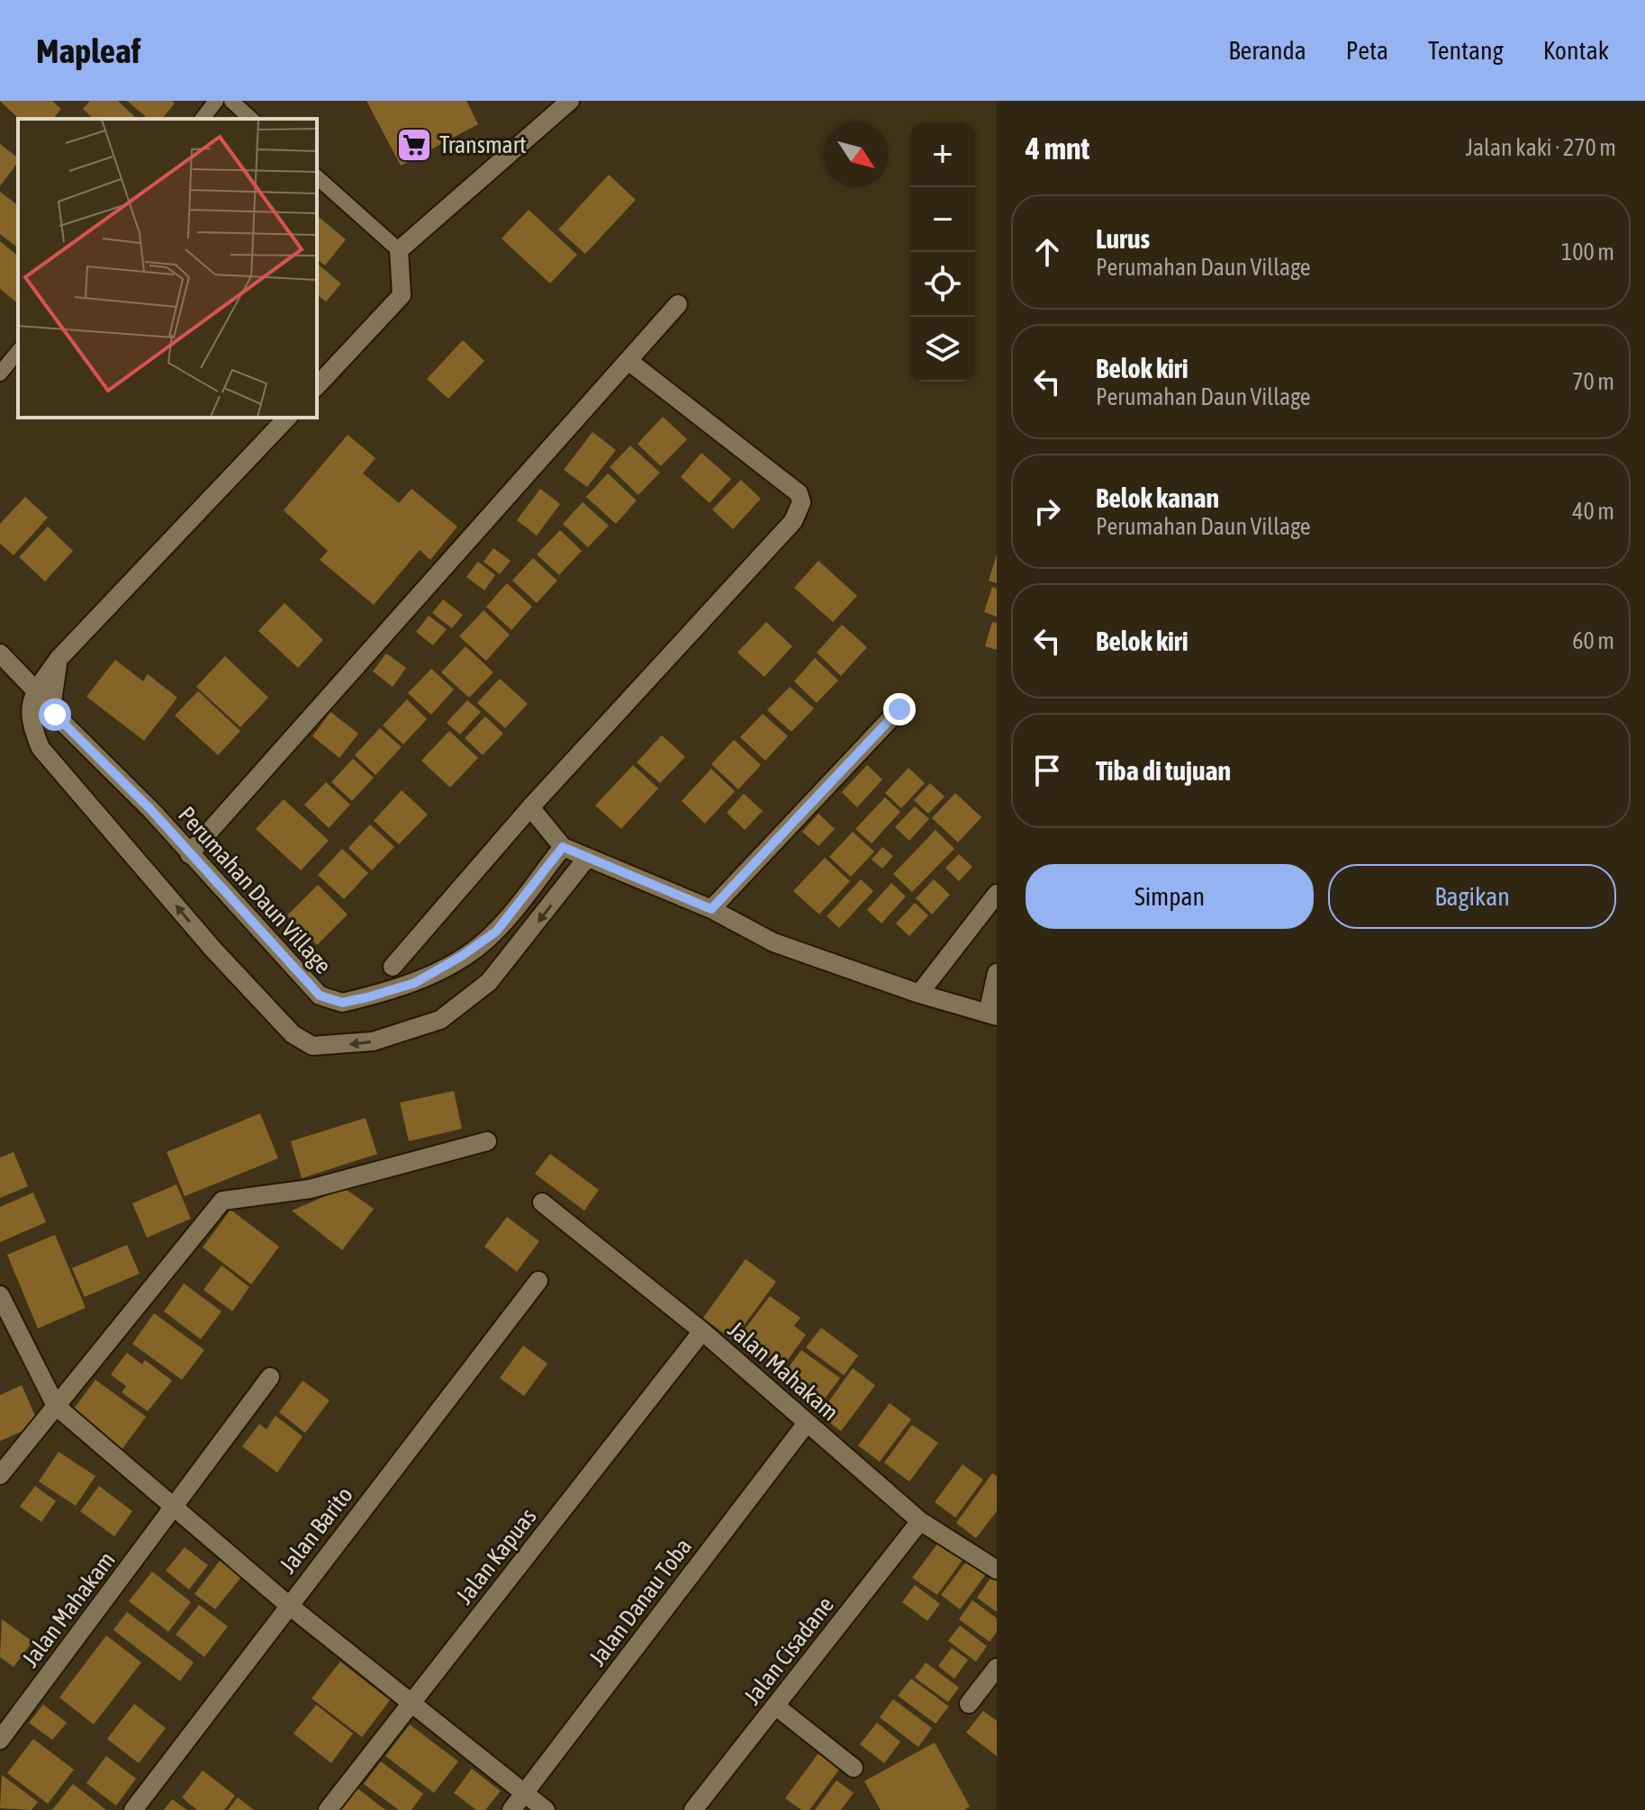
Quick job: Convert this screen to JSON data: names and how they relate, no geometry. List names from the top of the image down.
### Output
{
  "streets": {
    "street": [
      "Perumahan Daun Village",
      "Jalan Mahakam",
      "Jalan Barito",
      "Jalan Kapuas",
      "Jalan Danau Toba",
      "Jalan Cisadane"
    ]
  },
  "crossings": [
    ["Jalan Mahakam", "Jalan Kapuas"],
    ["Jalan Mahakam", "Jalan Danau Toba"],
    ["Jalan Mahakam", "Jalan Cisadane"]
  ],
  "places": {
    "supermarket": ["Transmart"]
  },
  "north": "bottom right",
  "page": {
    "header": "Mapleaf",
    "nav": [
      "Beranda",
      "Peta",
      "Tentang",
      "Kontak"
    ],
    "heading": ["4 mnt", "Jalan kaki · 270 m"],
    "map_buttons": ["+", "−"],
    "list": [
      ["Lurus", "Perumahan Daun Village", "100 m"],
      ["Belok kiri", "Perumahan Daun Village", "70 m"],
      ["Belok kanan", "Perumahan Daun Village", "40 m"],
      ["Belok kiri", "60 m"],
      "Tiba di tujuan"
    ],
    "buttons": ["Simpan", "Bagikan"]
  }
}
